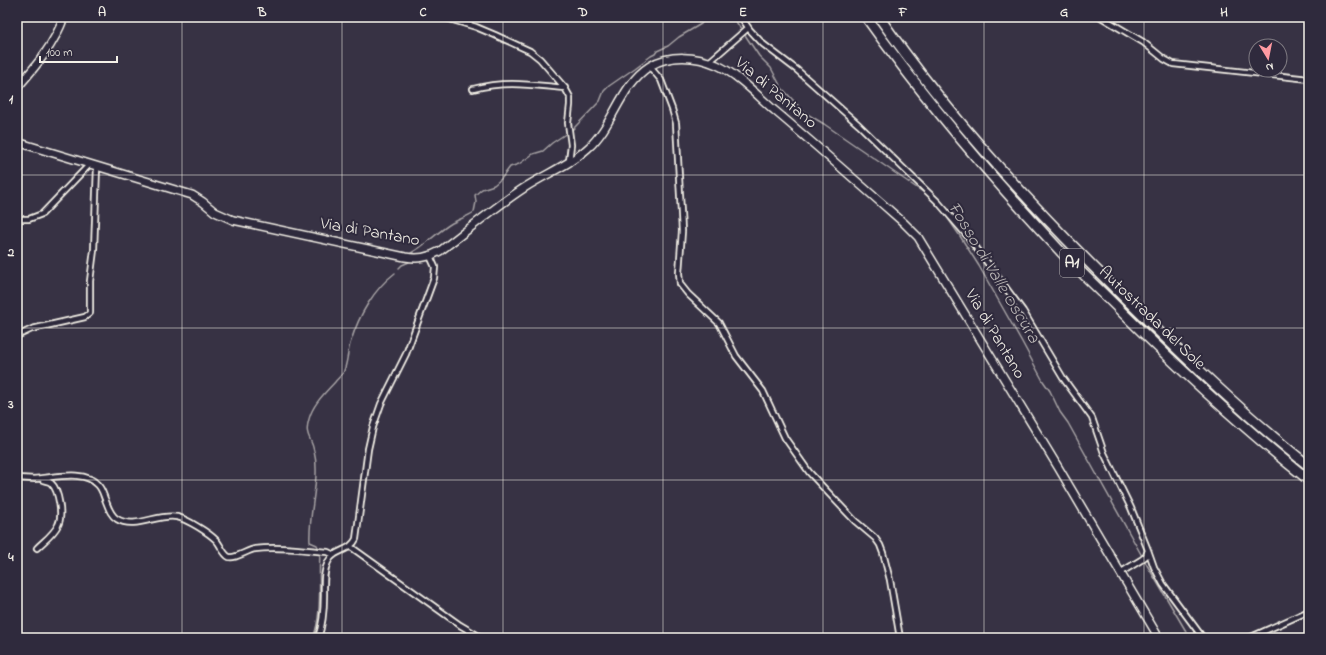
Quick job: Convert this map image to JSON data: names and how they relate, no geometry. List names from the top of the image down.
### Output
{
  "streets": {
    "highway": ["A1", "Autostrada del Sole"],
    "street": ["Via di Pantano"]
  },
  "water": ["Fosso di Valle Oscura"],
  "scale_bar": "100 m",
  "north": "bottom",
  "grid": {
    "columns": [
      "A",
      "B",
      "C",
      "D",
      "E",
      "F",
      "G",
      "H"
    ],
    "rows": [
      "1",
      "2",
      "3",
      "4"
    ]
  }
}
